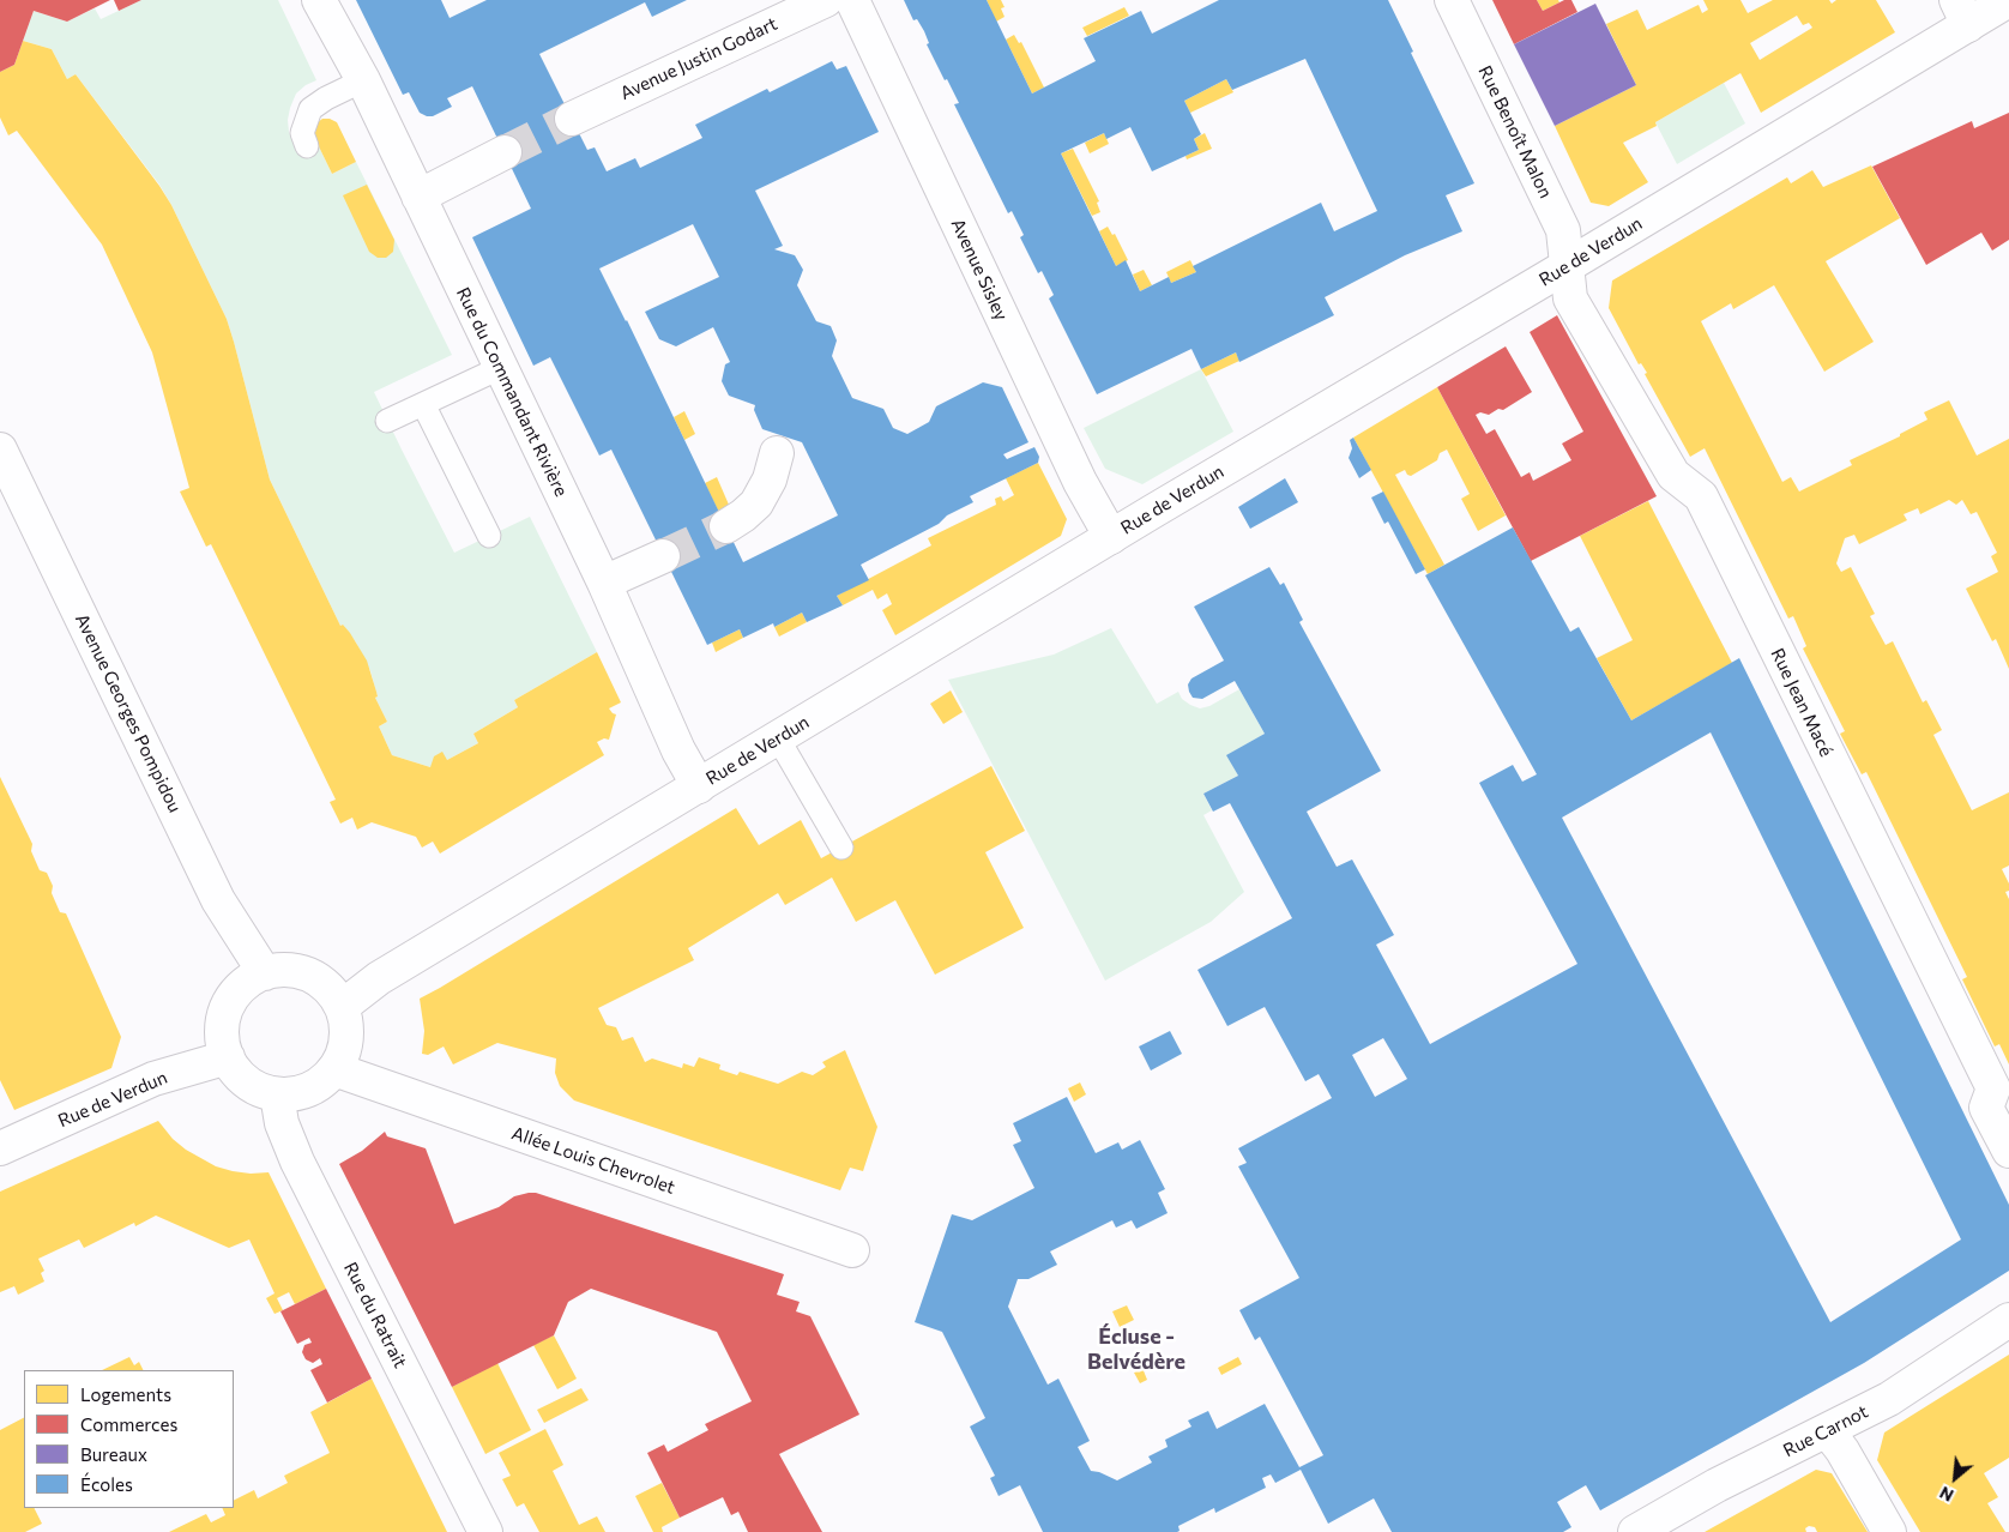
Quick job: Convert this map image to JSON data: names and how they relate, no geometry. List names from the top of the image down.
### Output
{
  "streets": {
    "street": [
      "Avenue Justin Godart",
      "Rue Benoît Malon",
      "Rue de Verdun",
      "Avenue Sisley",
      "Rue du Commandant Rivière",
      "Rue Jean Macé",
      "Avenue Georges Pompidou",
      "Allée Louis Chevrolet",
      "Rue du Ratrait",
      "Rue Carnot"
    ]
  },
  "crossings": [
    ["Rue Benoît Malon", "Rue de Verdun"],
    ["Rue Benoît Malon", "Rue Jean Macé"],
    ["Rue de Verdun", "Avenue Sisley"],
    ["Rue de Verdun", "Rue du Commandant Rivière"],
    ["Rue de Verdun", "Rue Jean Macé"],
    ["Rue de Verdun", "Avenue Georges Pompidou"],
    ["Rue de Verdun", "Allée Louis Chevrolet"],
    ["Rue de Verdun", "Rue du Ratrait"],
    ["Avenue Georges Pompidou", "Allée Louis Chevrolet"],
    ["Avenue Georges Pompidou", "Rue du Ratrait"],
    ["Allée Louis Chevrolet", "Rue du Ratrait"]
  ],
  "districts": ["Écluse - Belvédère"],
  "legend": [
    "Logements",
    "Commerces",
    "Bureaux",
    "Écoles"
  ],
  "north": "bottom left"
}
